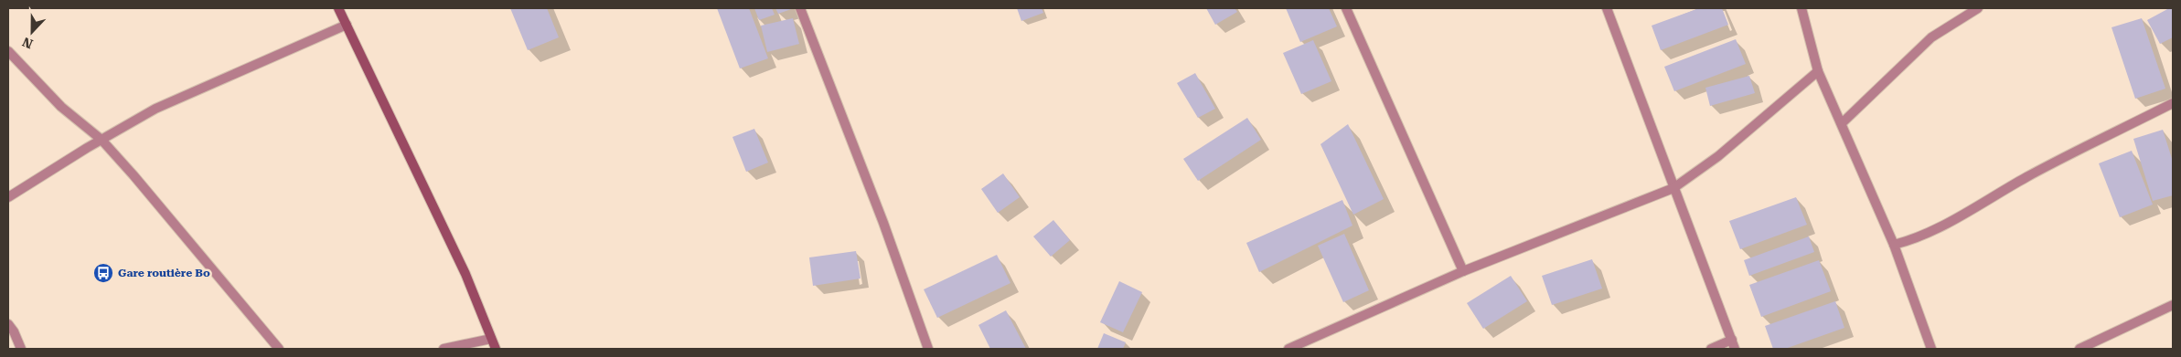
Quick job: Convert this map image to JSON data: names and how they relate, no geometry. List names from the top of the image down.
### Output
{
  "places": {
    "bus stop": ["Gare routière Bo"]
  },
  "north": "bottom"
}
